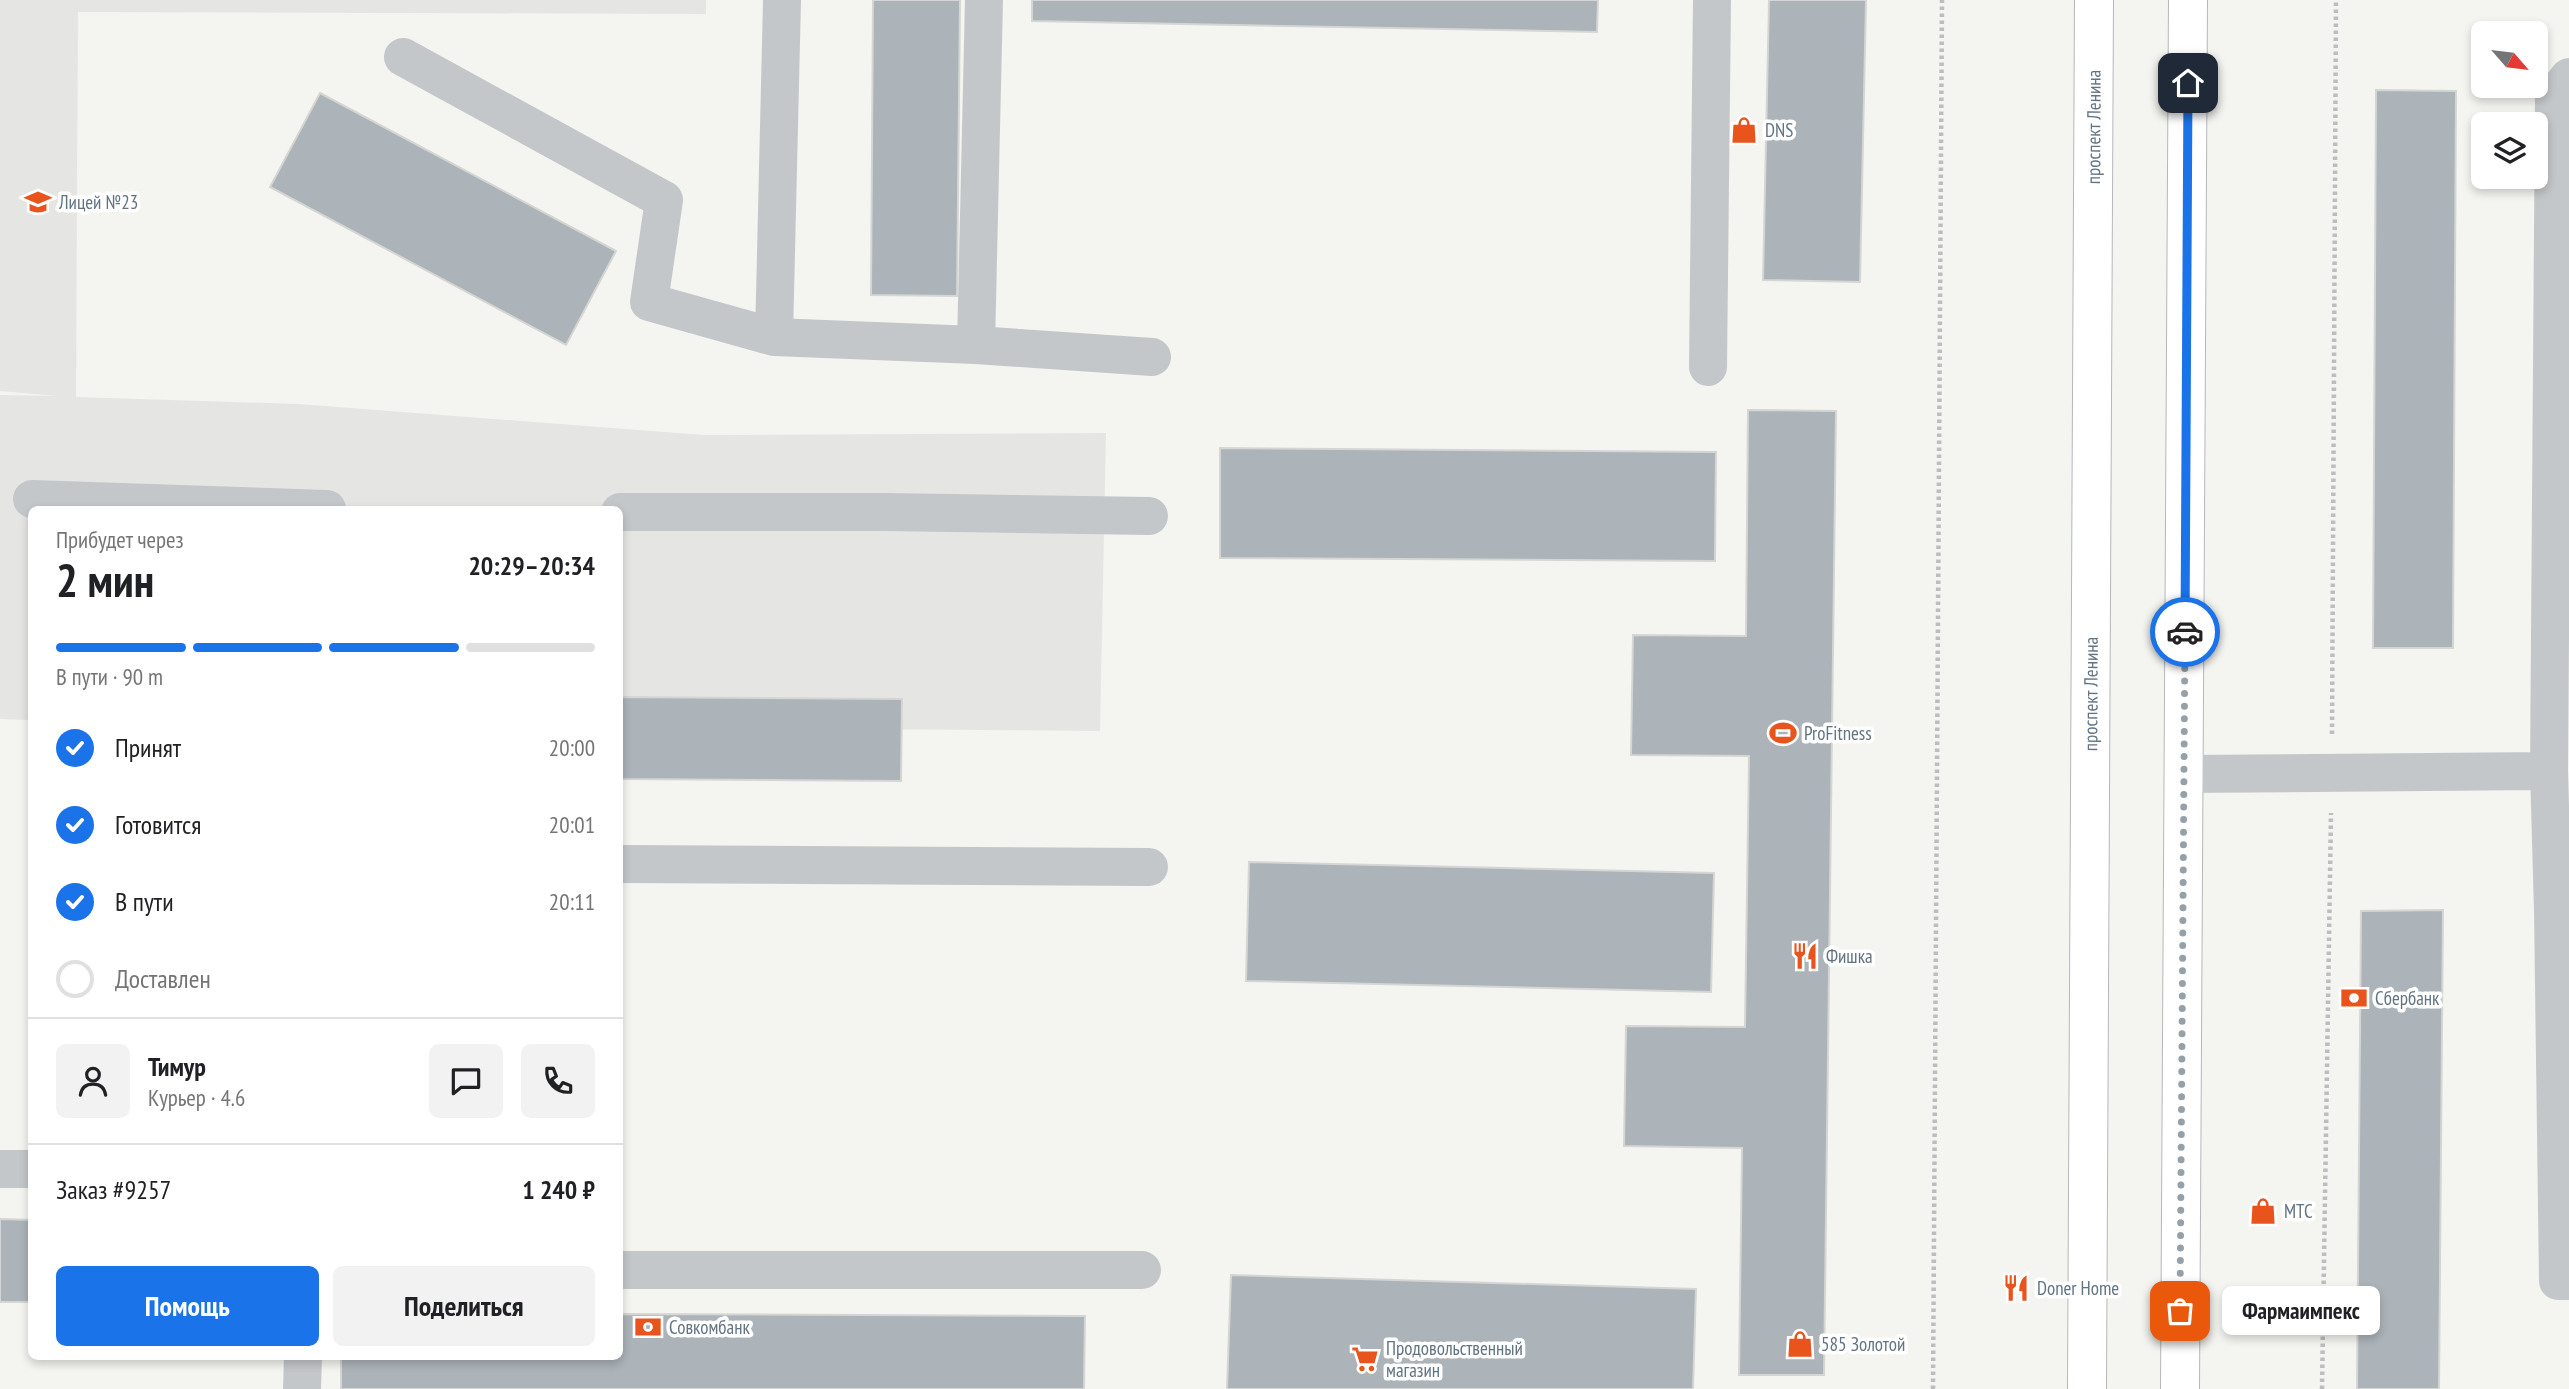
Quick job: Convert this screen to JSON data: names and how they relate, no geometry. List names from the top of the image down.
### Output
{
  "streets": {
    "main road": ["проспект Ленина"]
  },
  "places": {
    "shop": ["DNS", "МТС", "585 Золотой"],
    "school or university": ["Лицей №23"],
    "sports": ["ProFitness"],
    "restaurant": ["Фишка", "Doner Home"],
    "bank": ["Сбербанк", "Совкомбанк"],
    "other": ["Фармаимпекс"],
    "supermarket": ["Продовольственный магазин"]
  },
  "north": "bottom right",
  "page": {
    "heading": ["2 мин", "Прибудет через", "20:29–20:34"],
    "panel": [
      "Тимур",
      "Курьер · 4.6",
      "Заказ #9257",
      "1 240 ₽"
    ],
    "bar": "В пути · 90 m",
    "list": [
      ["Принят", "20:00"],
      ["Готовится", "20:01"],
      ["В пути", "20:11"],
      "Доставлен"
    ],
    "buttons": ["Помощь", "Поделиться"],
    "bubble": "Фармаимпекс"
  }
}
